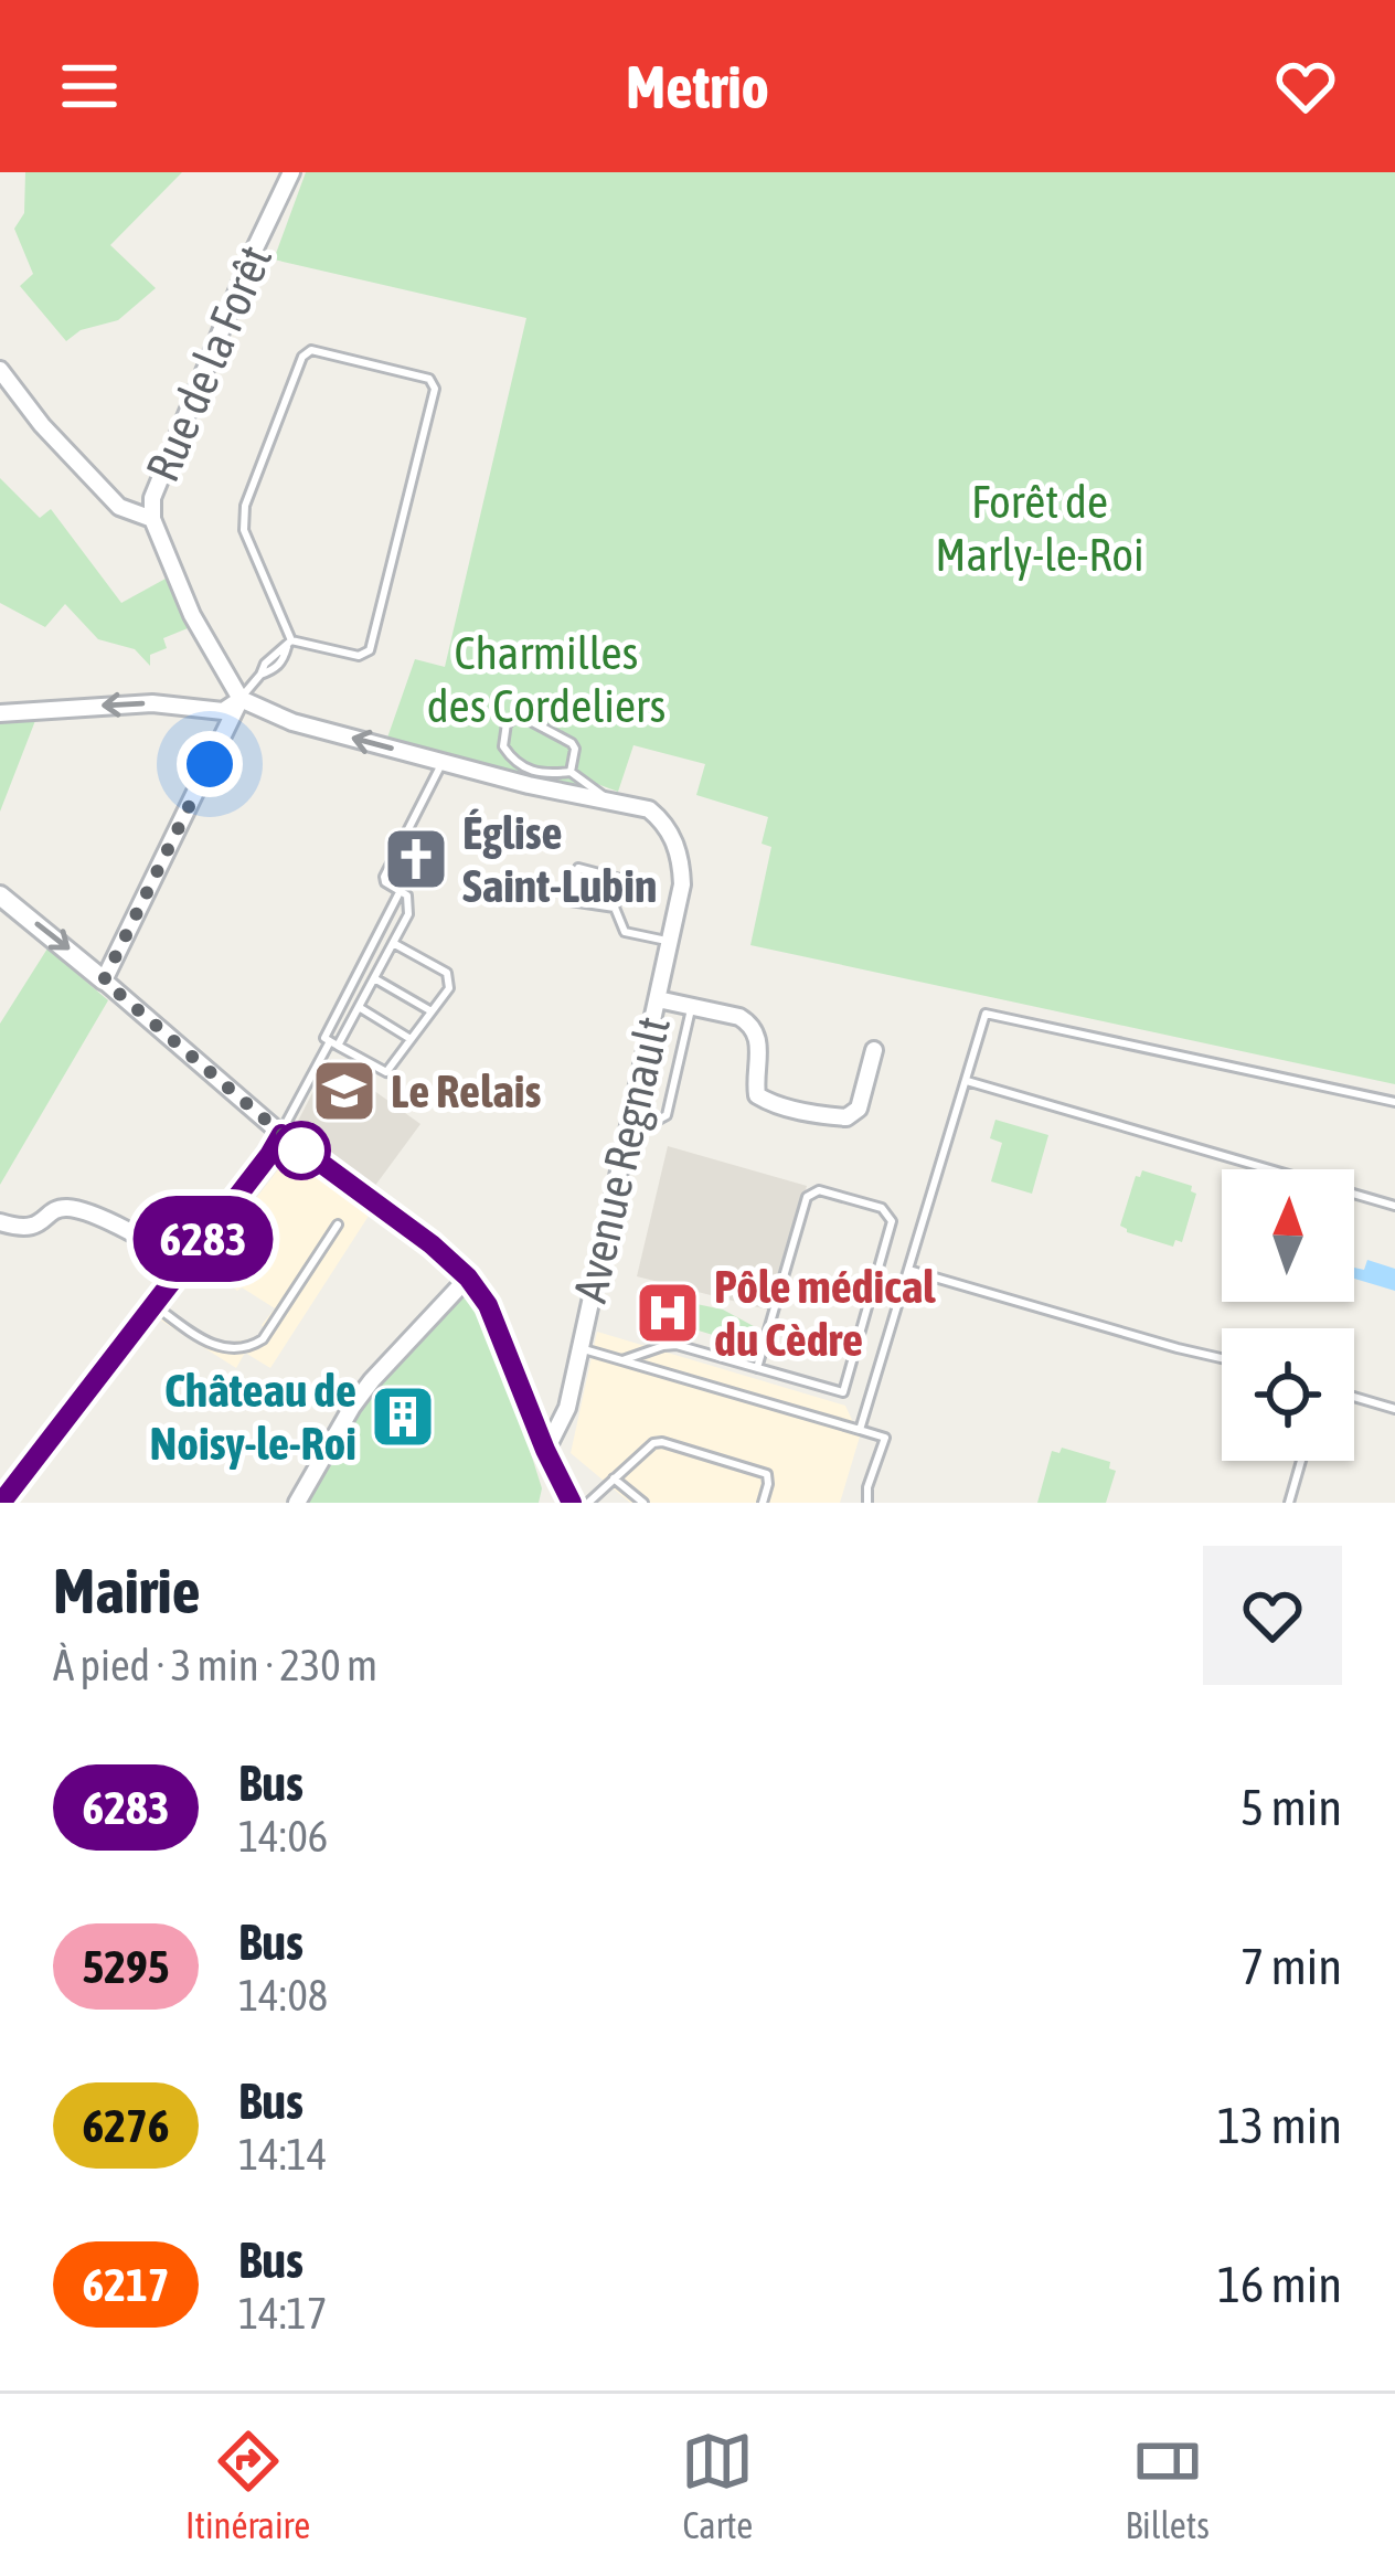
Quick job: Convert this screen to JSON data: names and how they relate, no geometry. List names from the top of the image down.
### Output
{
  "streets": {
    "street": ["Rue de la Forêt", "Avenue Regnault"]
  },
  "parks": ["Forêt de Marly-le-Roi", "Charmilles des Cordeliers"],
  "places": {
    "church": ["Église Saint-Lubin"],
    "school or university": ["Le Relais"],
    "hospital": ["Pôle médical du Cèdre"],
    "building": ["Château de Noisy-le-Roi"]
  },
  "lines": ["bus line 6283"],
  "north": "top",
  "page": {
    "header": "Metrio",
    "on_map": "6283",
    "heading": ["Mairie", "À pied · 3 min · 230 m"],
    "list": [
      {
        "mark": "6283",
        "name": "Bus",
        "note": "14:06",
        "value": "5 min"
      },
      {
        "mark": "5295",
        "name": "Bus",
        "note": "14:08",
        "value": "7 min"
      },
      {
        "mark": "6276",
        "name": "Bus",
        "note": "14:14",
        "value": "13 min"
      },
      {
        "mark": "6217",
        "name": "Bus",
        "note": "14:17",
        "value": "16 min"
      }
    ],
    "tabs": ["Itinéraire", "Carte", "Billets"]
  }
}
